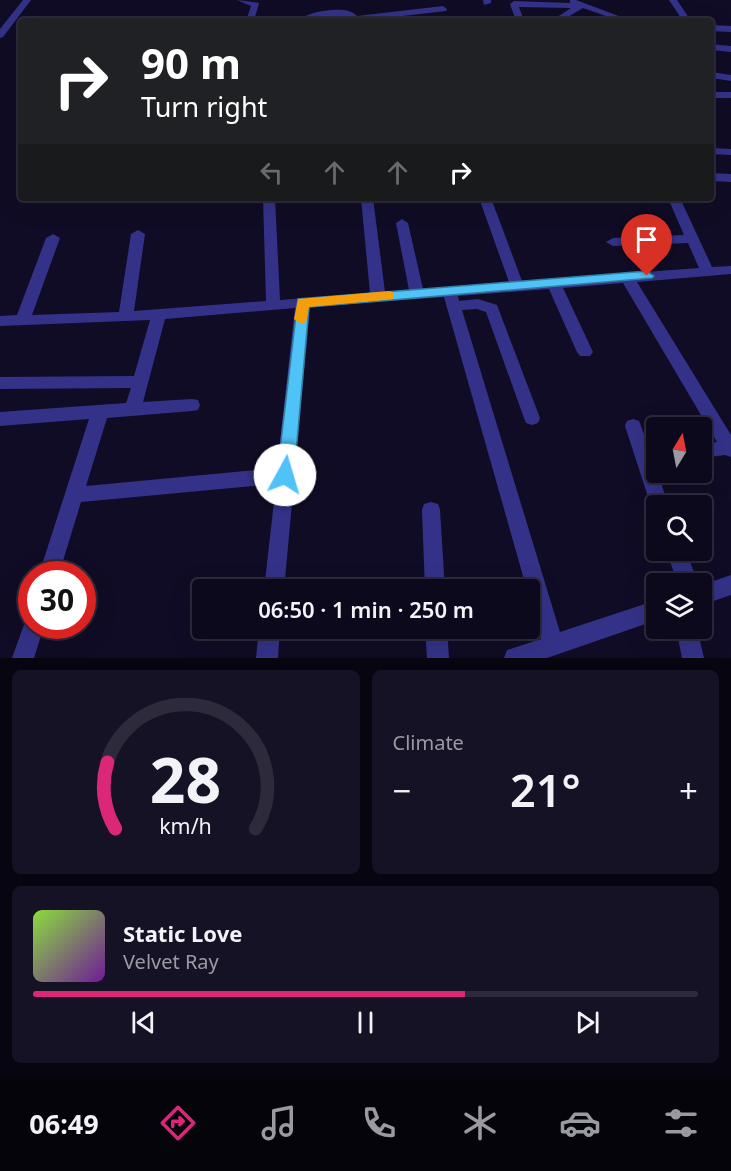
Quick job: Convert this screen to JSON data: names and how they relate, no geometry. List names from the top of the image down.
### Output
{
  "north": "top",
  "page": {
    "turn": ["90 m", "Turn right"],
    "limit": "30",
    "trip": "06:50 · 1 min · 250 m",
    "tile": "Climate",
    "heat": ["−", "21°", "+"],
    "song": ["Static Love", "Velvet Ray"],
    "tabs": "06:49",
    "gauge": ["28", "km/h"]
  }
}
